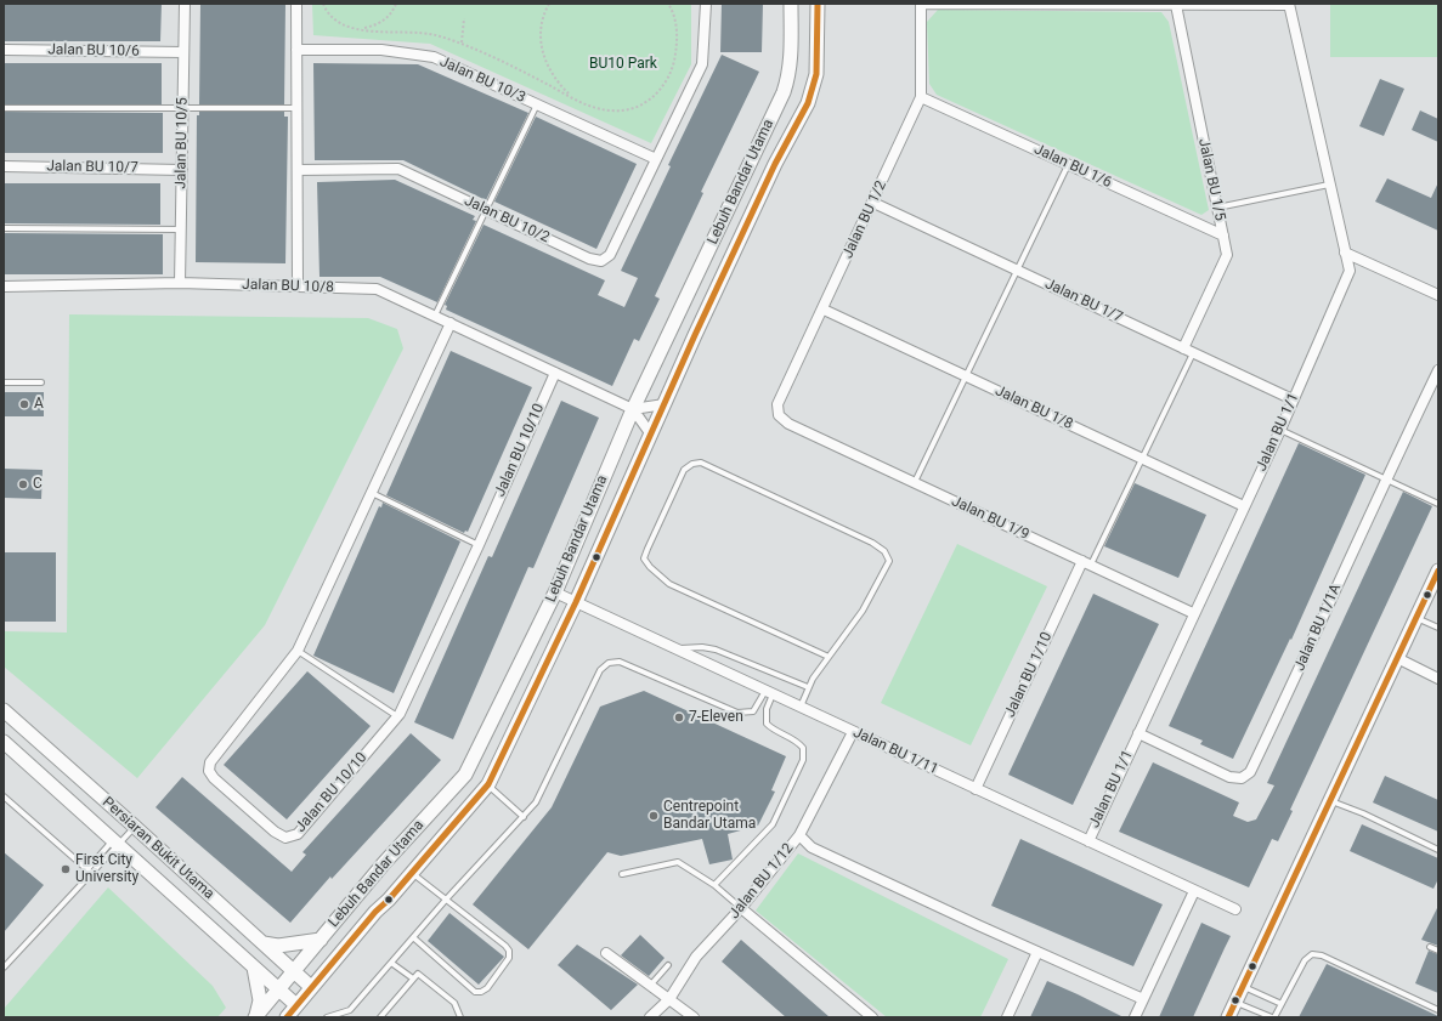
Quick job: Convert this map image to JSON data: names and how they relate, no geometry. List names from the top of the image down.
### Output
{
  "streets": {
    "main road": ["Lebuh Bandar Utama", "Persiaran Bukit Utama"],
    "street": [
      "Jalan BU 10/6",
      "Jalan BU 10/3",
      "Jalan BU 10/5",
      "Jalan BU 1/6",
      "Jalan BU 10/7",
      "Jalan BU 1/5",
      "Jalan BU 10/2",
      "Jalan BU 1/2",
      "Jalan BU 10/8",
      "Jalan BU 1/7",
      "Jalan BU 1/8",
      "Jalan BU 1/1",
      "Jalan BU 10/10",
      "Jalan BU 1/9",
      "Jalan BU 1/1A",
      "Jalan BU 1/10",
      "Jalan BU 1/11",
      "Jalan BU 1/12"
    ]
  },
  "crossings": [
    ["Jalan BU 10/6", "Jalan BU 10/5"],
    ["Jalan BU 10/3", "Jalan BU 10/2"],
    ["Jalan BU 10/5", "Jalan BU 10/7"],
    ["Jalan BU 10/5", "Jalan BU 10/8"],
    ["Jalan BU 1/6", "Jalan BU 1/5"],
    ["Jalan BU 1/6", "Jalan BU 1/2"],
    ["Jalan BU 1/5", "Jalan BU 1/7"],
    ["Lebuh Bandar Utama", "Jalan BU 1/11"],
    ["Lebuh Bandar Utama", "Persiaran Bukit Utama"],
    ["Jalan BU 1/2", "Jalan BU 1/7"],
    ["Jalan BU 1/2", "Jalan BU 1/8"],
    ["Jalan BU 1/2", "Jalan BU 1/9"],
    ["Jalan BU 10/8", "Jalan BU 10/10"],
    ["Jalan BU 1/7", "Jalan BU 1/1"],
    ["Jalan BU 1/8", "Jalan BU 1/1"],
    ["Jalan BU 1/1", "Jalan BU 1/9"],
    ["Jalan BU 1/1", "Jalan BU 1/1A"],
    ["Jalan BU 1/1", "Jalan BU 1/11"],
    ["Jalan BU 1/9", "Jalan BU 1/10"],
    ["Jalan BU 1/10", "Jalan BU 1/11"],
    ["Jalan BU 1/11", "Jalan BU 1/12"]
  ],
  "parks": ["BU10 Park"],
  "places": [
    "A",
    "C",
    "7-Eleven",
    "Centrepoint Bandar Utama",
    "First City University"
  ]
}
